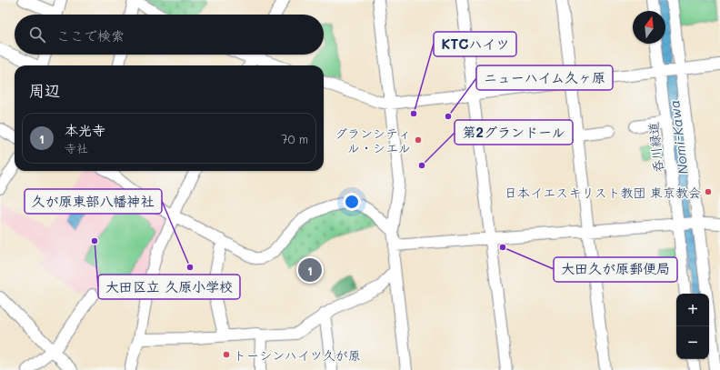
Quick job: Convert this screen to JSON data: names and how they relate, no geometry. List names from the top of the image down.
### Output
{
  "streets": {
    "street": ["呑川緑道"]
  },
  "water": ["Nomi-Kawa"],
  "places": [
    "KTCハイツ",
    "ニューハイム久ヶ原",
    "グランシティ ル・シエル",
    "第2グランドール",
    "日本イエスキリスト教団 東京教会",
    "大田区立 久原小学校",
    "大田久が原郵便局",
    "久が原東部八幡神社",
    "トーシンハイツ久が原"
  ],
  "north": "top",
  "page": {
    "search": "ここで検索",
    "heading": "周辺",
    "list": [
      {
        "mark": "1",
        "name": "本光寺",
        "note": "寺社",
        "value": "70 m"
      }
    ],
    "pins": "1",
    "map_buttons": ["+", "−"]
  }
}
